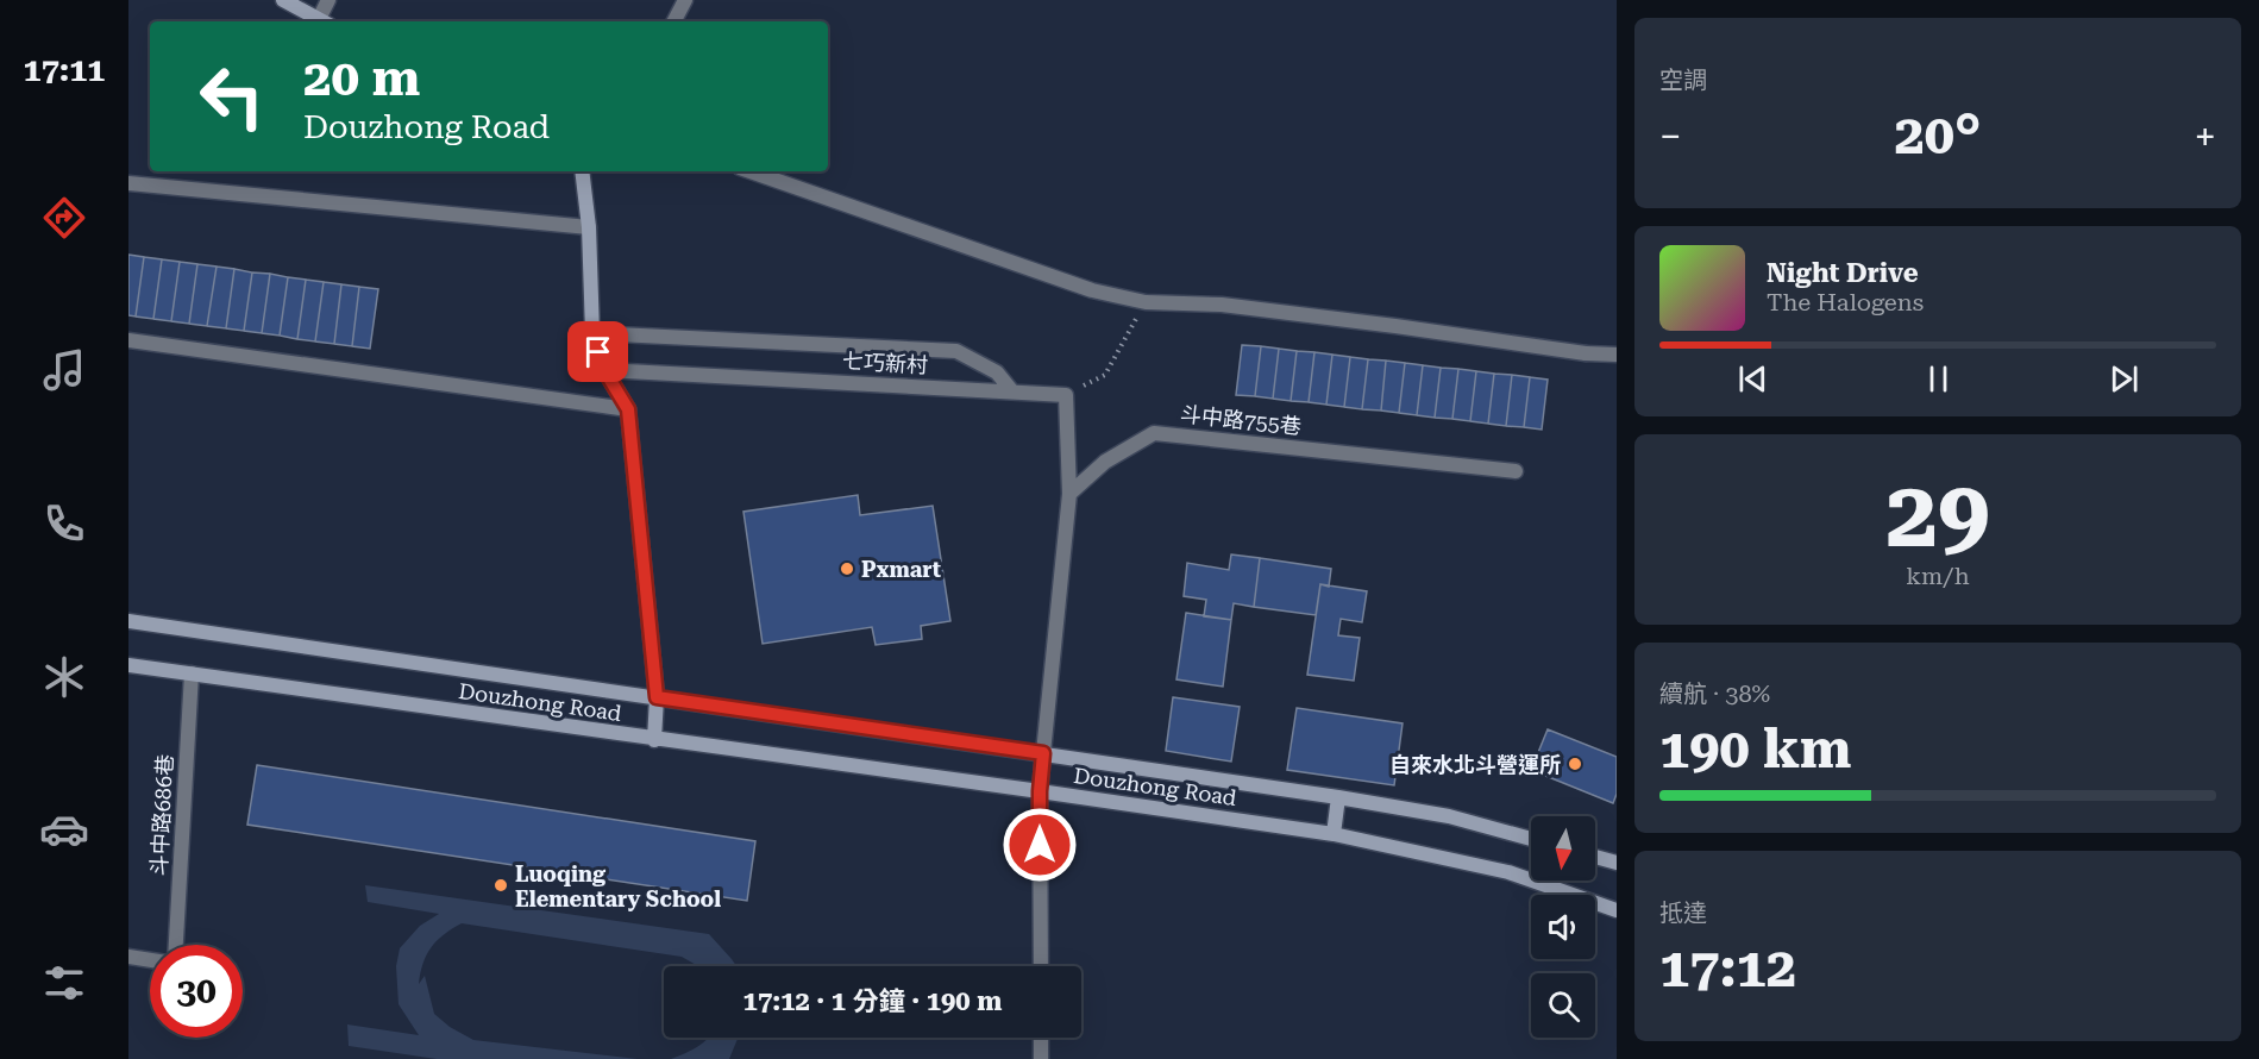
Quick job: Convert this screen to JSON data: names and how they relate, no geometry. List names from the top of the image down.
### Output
{
  "streets": {
    "main road": ["Douzhong Road"],
    "street": ["七巧新村", "斗中路755巷", "斗中路686巷"]
  },
  "crossings": [
    ["Douzhong Road", "斗中路686巷"]
  ],
  "places": ["Pxmart", "自來水北斗營運所", "Luoqing Elementary School"],
  "north": "bottom",
  "page": {
    "tabs": "17:11",
    "tile": [
      "空調",
      ["29", "km/h"],
      ["續航 · 38%", "190 km"],
      ["抵達", "17:12"]
    ],
    "turn": ["20 m", "Douzhong Road"],
    "heat": ["−", "20°", "+"],
    "song": ["Night Drive", "The Halogens"],
    "limit": "30",
    "trip": "17:12 · 1 分鐘 · 190 m"
  }
}
